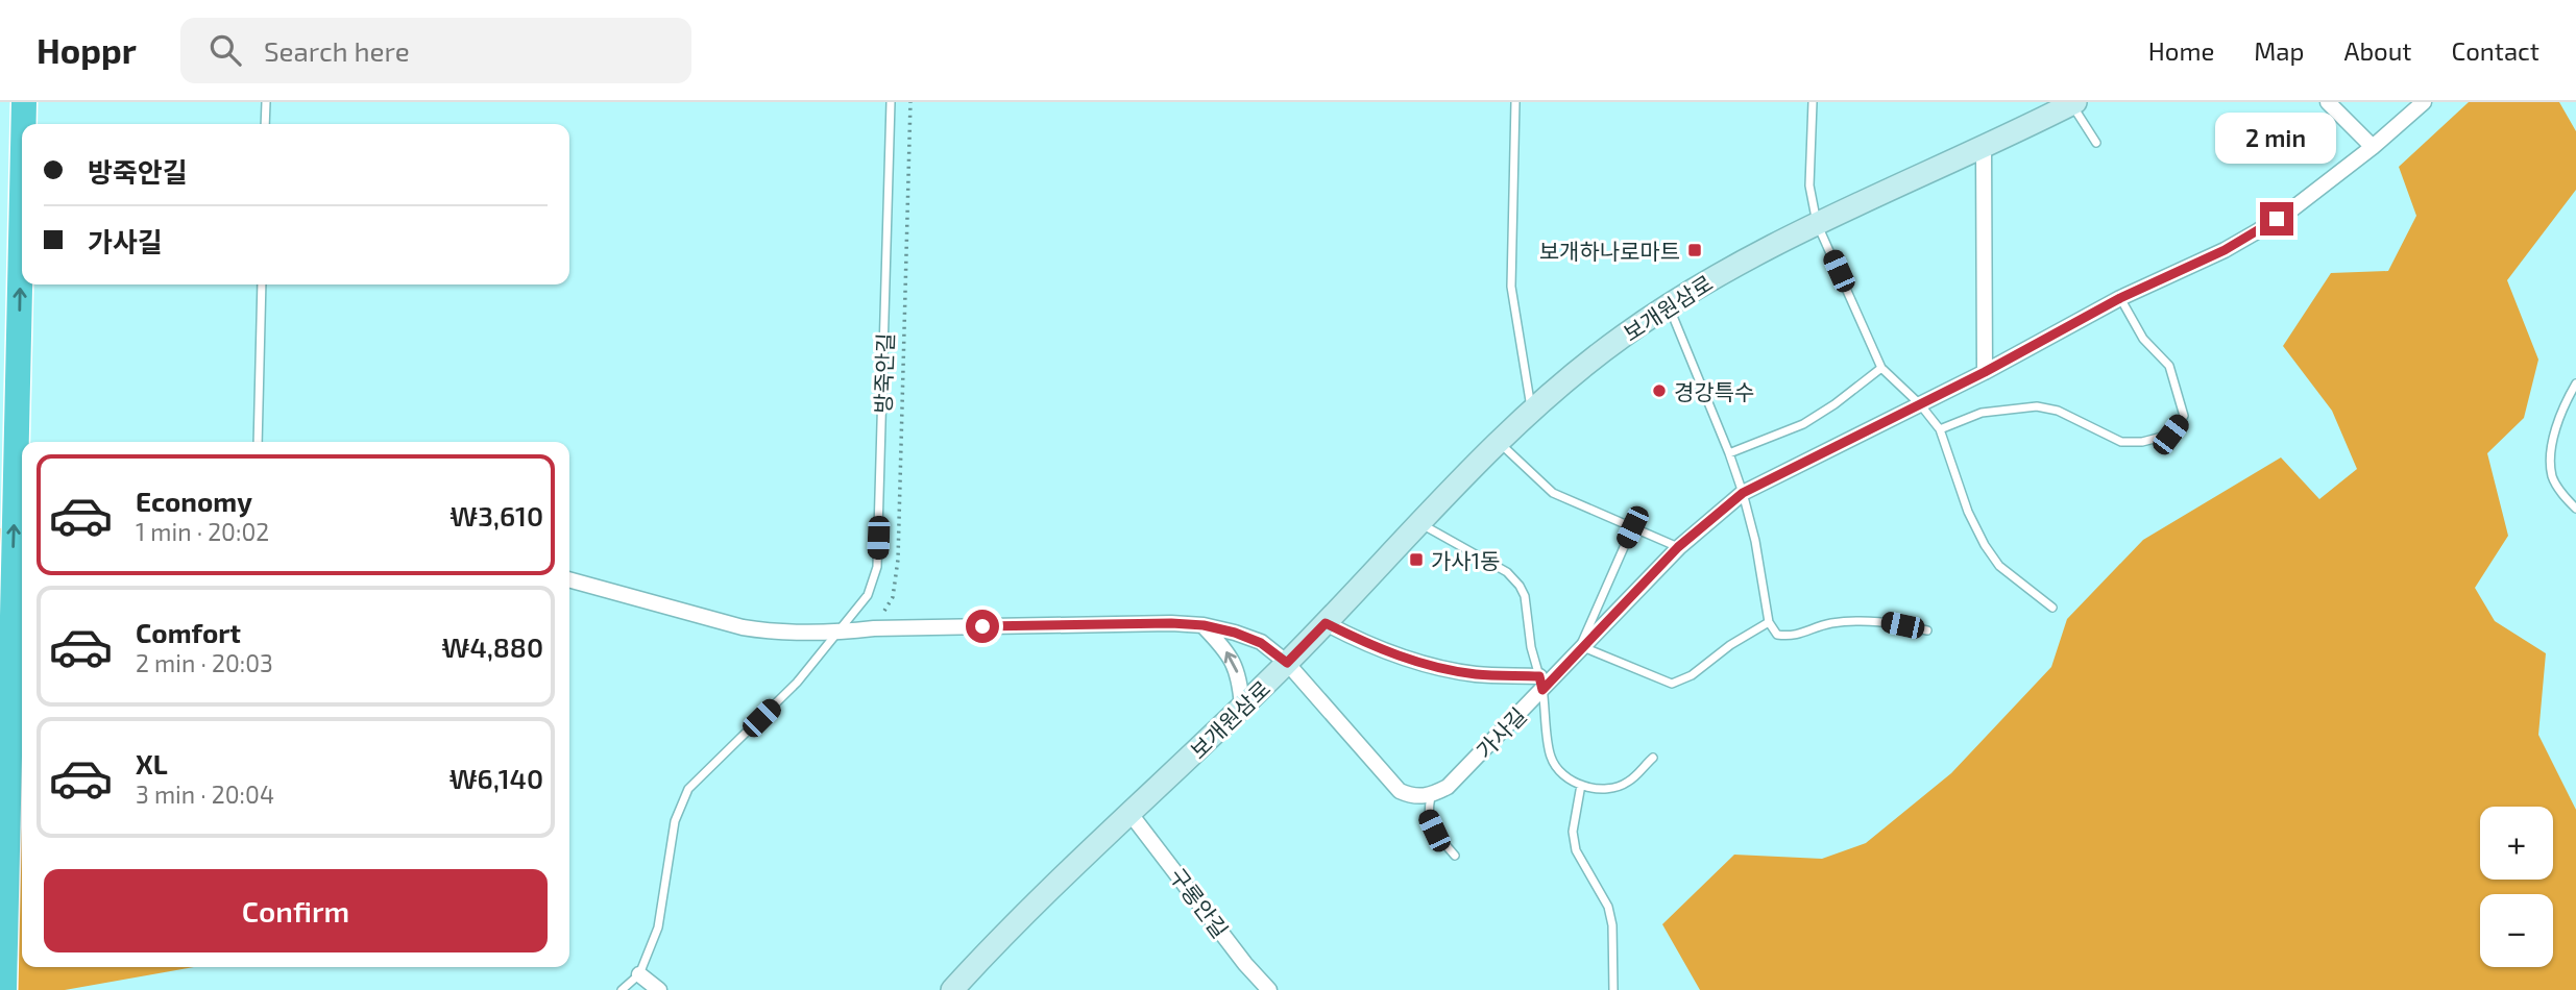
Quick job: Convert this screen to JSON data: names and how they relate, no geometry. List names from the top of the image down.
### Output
{
  "streets": {
    "main road": ["보개원삼로"],
    "street": ["가사길", "구롱안길"],
    "lane": ["방죽안길"]
  },
  "crossings": [
    ["보개원삼로", "구롱안길"]
  ],
  "places": {
    "transit": ["보개하나로마트", "가사1동"],
    "other": ["경강특수"]
  },
  "page": {
    "header": "Hoppr",
    "search": "Search here",
    "nav": [
      "Home",
      "Map",
      "About",
      "Contact"
    ],
    "bubble": "2 min",
    "banner": ["방죽안길", "가사길"],
    "list": [
      {
        "name": "Economy",
        "note": "1 min · 20:02",
        "value": "₩3,610"
      },
      {
        "name": "Comfort",
        "note": "2 min · 20:03",
        "value": "₩4,880"
      },
      {
        "name": "XL",
        "note": "3 min · 20:04",
        "value": "₩6,140"
      }
    ],
    "map_buttons": ["+", "−"],
    "buttons": "Confirm"
  }
}
